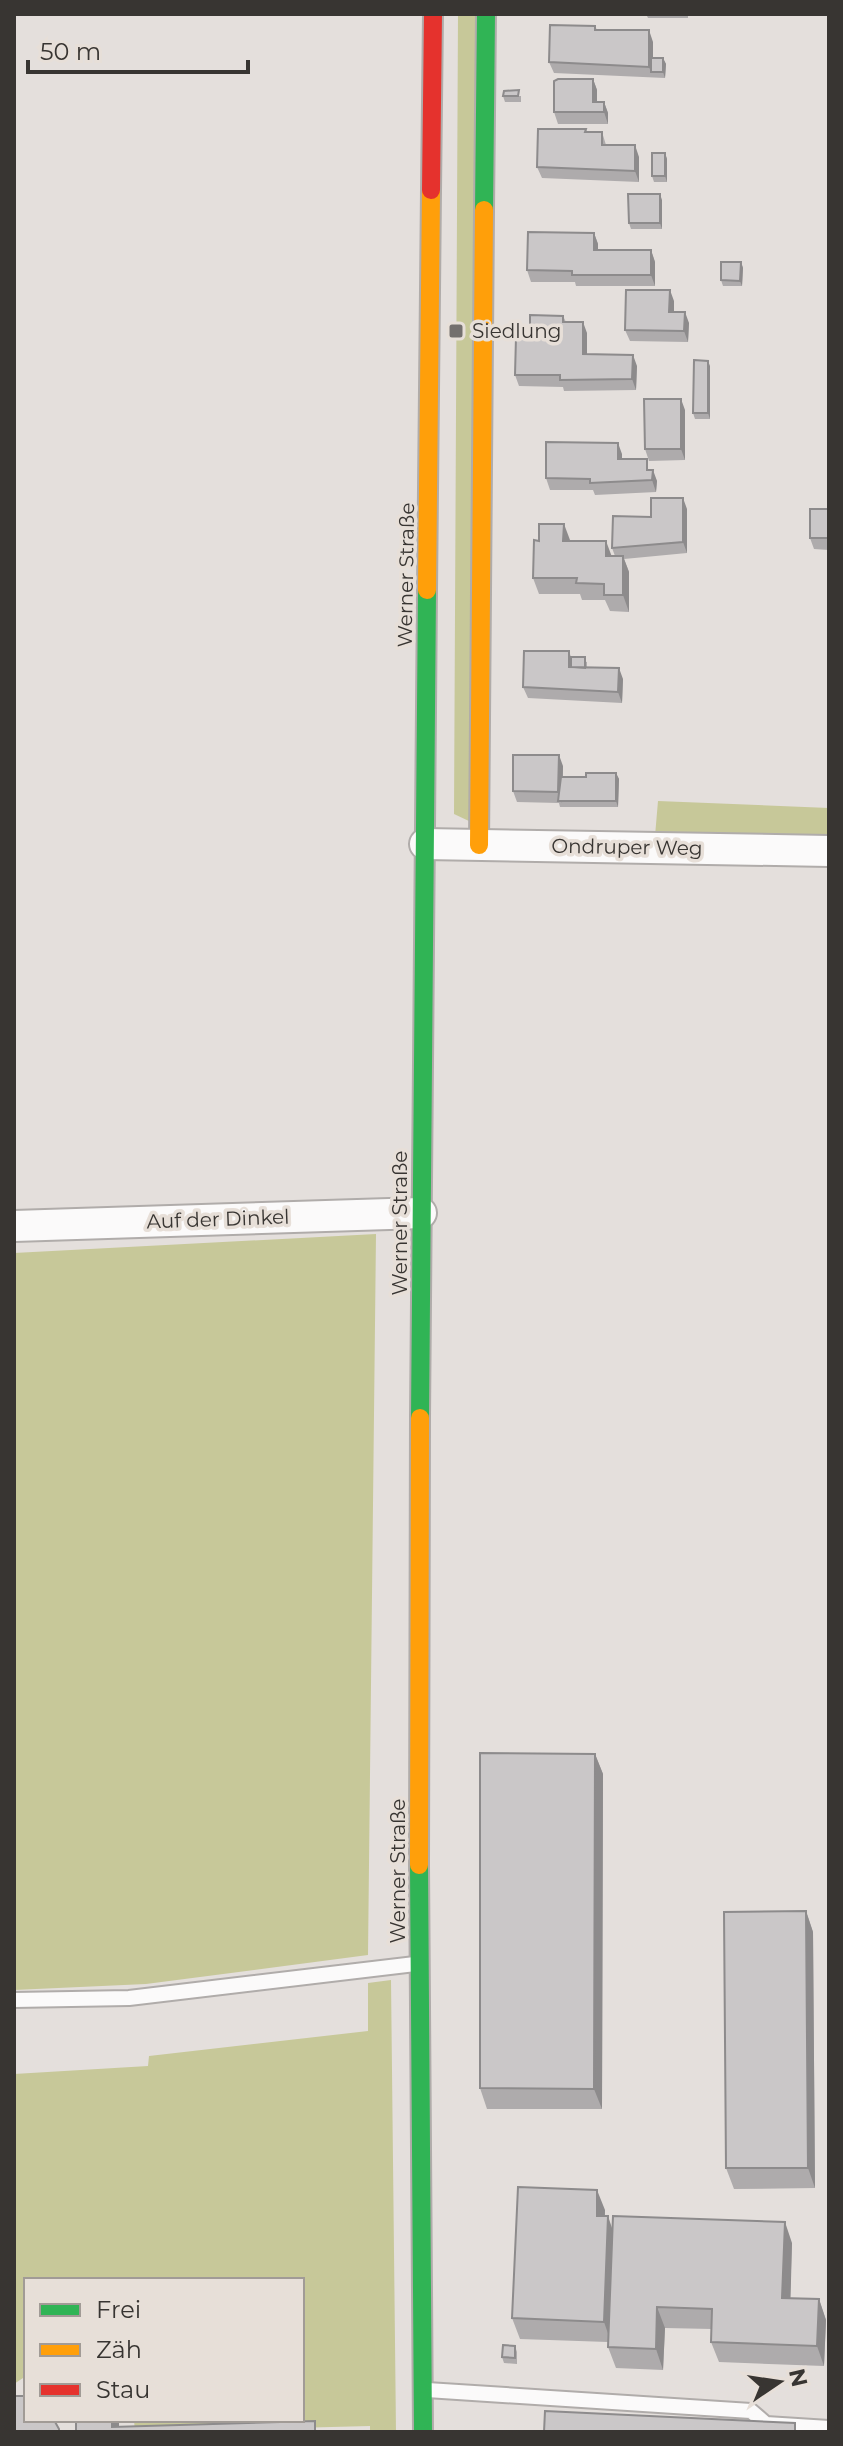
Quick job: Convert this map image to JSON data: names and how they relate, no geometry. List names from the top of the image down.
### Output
{
  "streets": {
    "main road": ["Werner Straße"],
    "street": ["Ondruper Weg", "Auf der Dinkel"]
  },
  "crossings": [
    ["Werner Straße", "Ondruper Weg"],
    ["Werner Straße", "Auf der Dinkel"]
  ],
  "places": {
    "transit": ["Siedlung"]
  },
  "legend": ["Frei", "Zäh", "Stau"],
  "scale_bar": "50 m",
  "north": "right"
}
